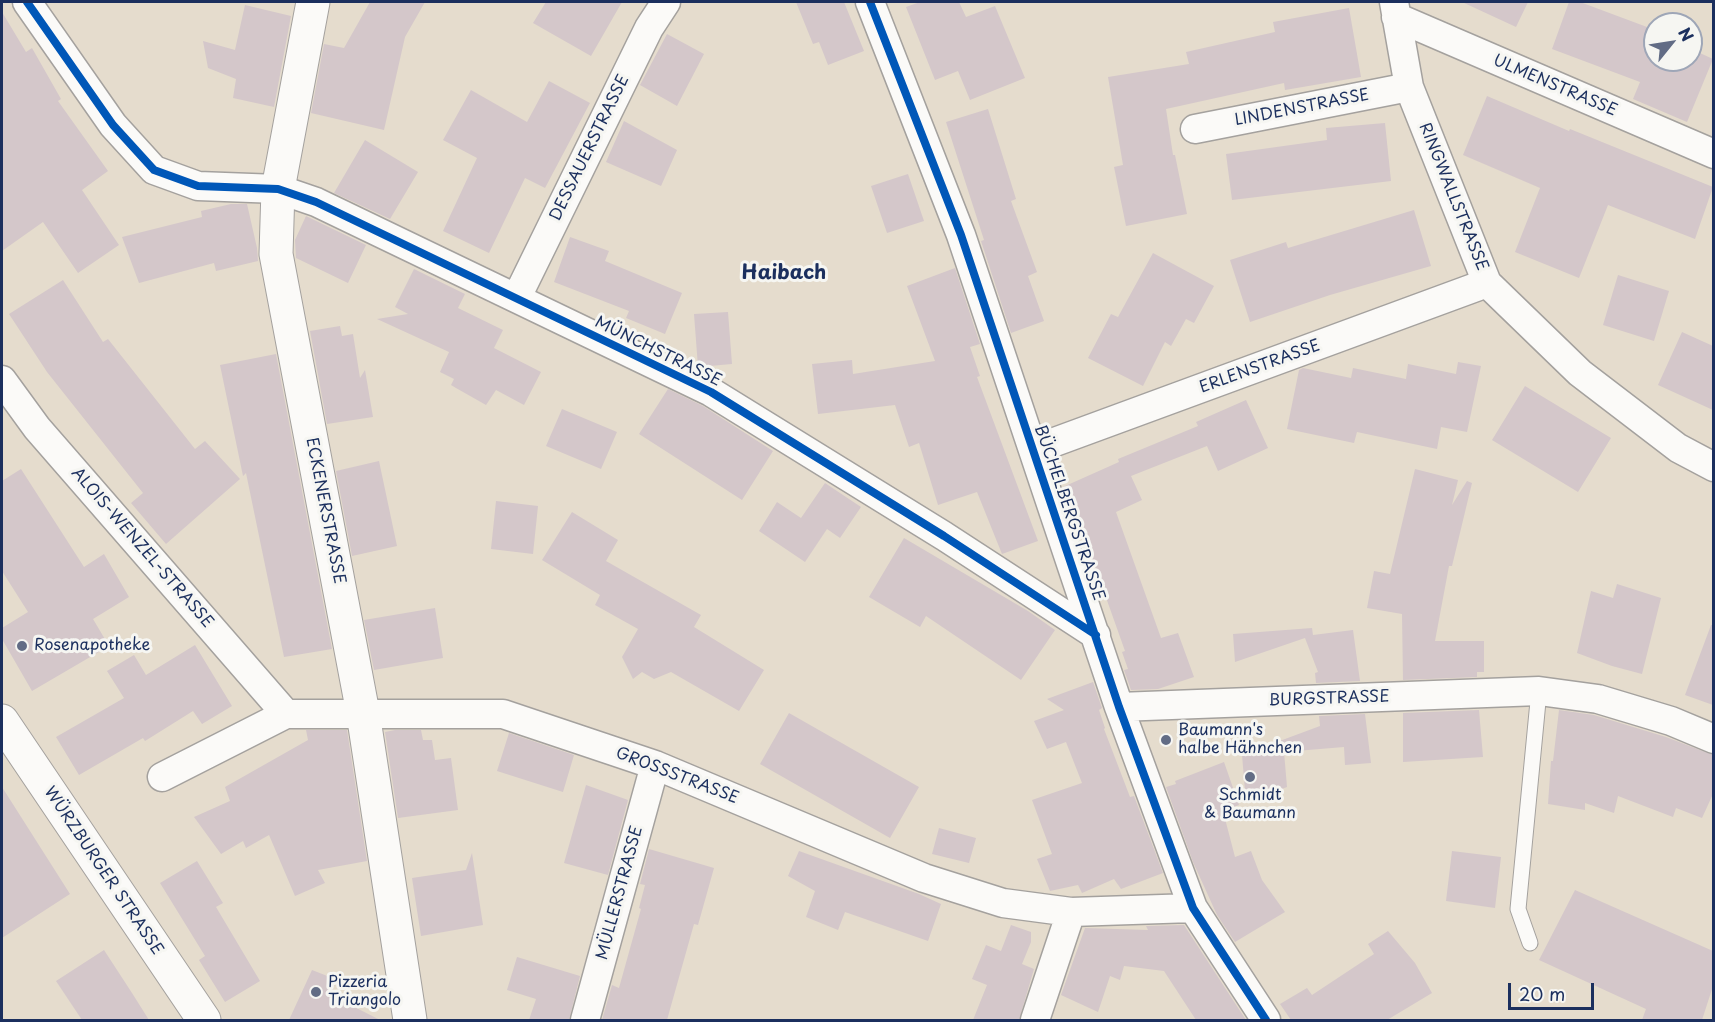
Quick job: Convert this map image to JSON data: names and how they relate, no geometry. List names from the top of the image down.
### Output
{
  "streets": {
    "street": [
      "ULMENSTRASSE",
      "LINDENSTRASSE",
      "DESSAUERSTRASSE",
      "RINGWALLSTRASSE",
      "MÜNCHSTRASSE",
      "ERLENSTRASSE",
      "ECKENERSTRASSE",
      "BÜCHELBERGSTRASSE",
      "ALOIS-WENZEL-STRASSE",
      "BURGSTRASSE",
      "GROSSSTRASSE",
      "WÜRZBURGER STRASSE",
      "MÜLLERSTRASSE"
    ]
  },
  "crossings": [
    ["ULMENSTRASSE", "RINGWALLSTRASSE"],
    ["LINDENSTRASSE", "RINGWALLSTRASSE"],
    ["DESSAUERSTRASSE", "MÜNCHSTRASSE"],
    ["RINGWALLSTRASSE", "ERLENSTRASSE"],
    ["MÜNCHSTRASSE", "ECKENERSTRASSE"],
    ["MÜNCHSTRASSE", "BÜCHELBERGSTRASSE"],
    ["ERLENSTRASSE", "BÜCHELBERGSTRASSE"],
    ["ECKENERSTRASSE", "GROSSSTRASSE"],
    ["BÜCHELBERGSTRASSE", "BURGSTRASSE"],
    ["BÜCHELBERGSTRASSE", "GROSSSTRASSE"],
    ["ALOIS-WENZEL-STRASSE", "GROSSSTRASSE"],
    ["GROSSSTRASSE", "MÜLLERSTRASSE"]
  ],
  "districts": ["Haibach"],
  "places": [
    "Rosenapotheke",
    "Baumann's halbe Hähnchen",
    "Schmidt & Baumann",
    "Pizzeria Triangolo"
  ],
  "scale_bar": "20 m",
  "north": "top right"
}
